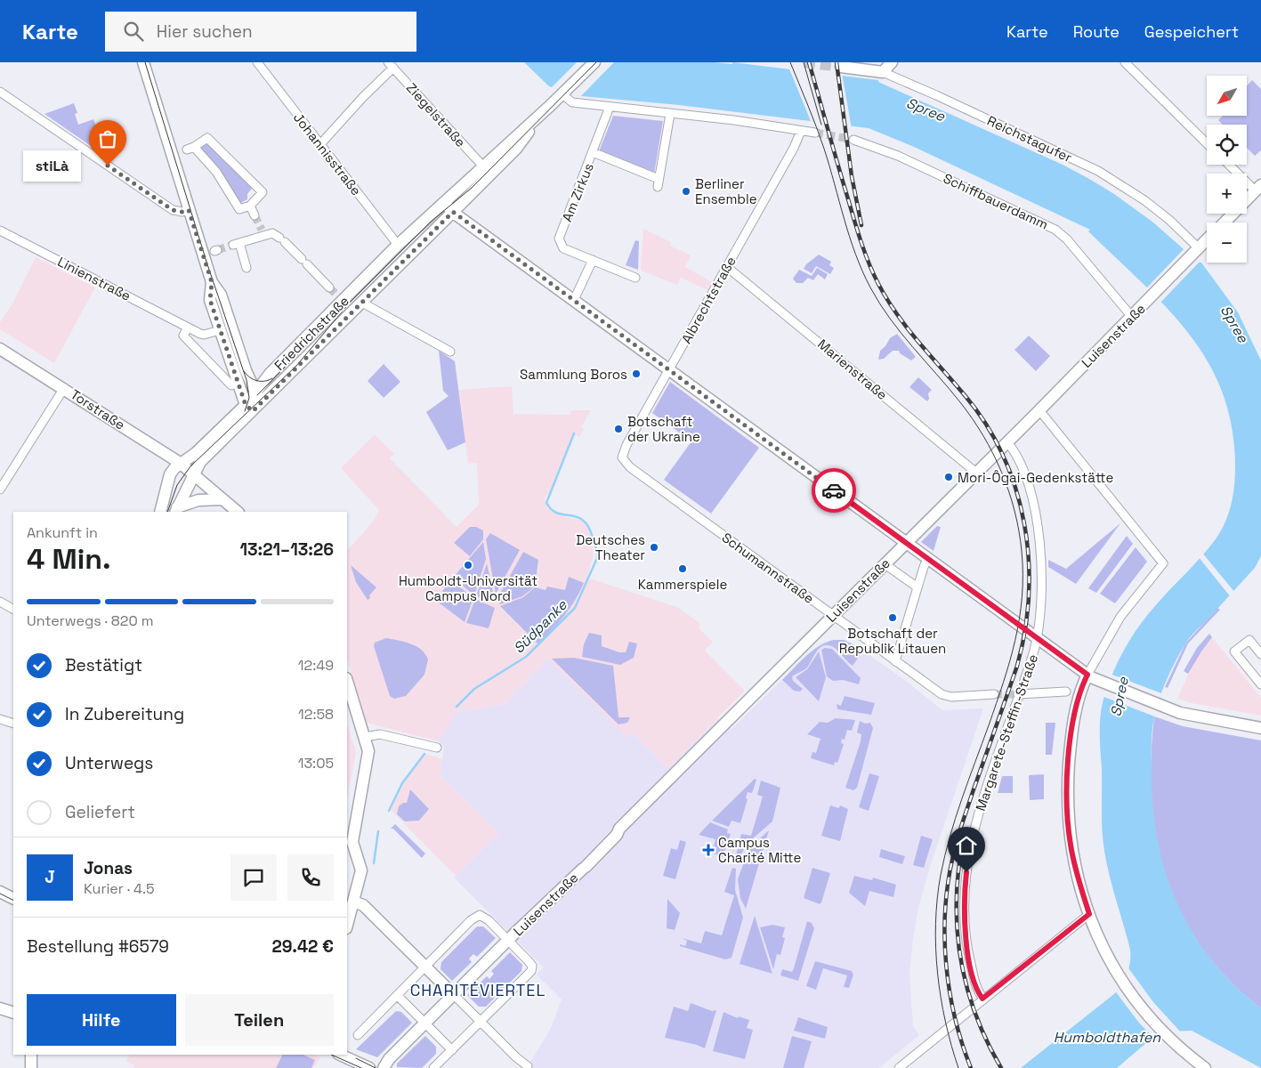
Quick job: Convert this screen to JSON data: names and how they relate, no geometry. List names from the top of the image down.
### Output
{
  "streets": {
    "street": [
      "Ziegelstraße",
      "Reichstagufer",
      "Johannisstraße",
      "Am Zirkus",
      "Schiffbauerdamm",
      "Linienstraße",
      "Albrechtstraße",
      "Friedrichstraße",
      "Luisenstraße",
      "Marienstraße",
      "Torstraße",
      "Schumannstraße",
      "Margarete-Steffin-Straße"
    ]
  },
  "crossings": [
    ["Ziegelstraße", "Friedrichstraße"],
    ["Reichstagufer", "Luisenstraße"],
    ["Johannisstraße", "Friedrichstraße"],
    ["Schiffbauerdamm", "Luisenstraße"],
    ["Albrechtstraße", "Marienstraße"],
    ["Albrechtstraße", "Schumannstraße"],
    ["Friedrichstraße", "Torstraße"],
    ["Luisenstraße", "Marienstraße"],
    ["Luisenstraße", "Schumannstraße"],
    ["Luisenstraße", "Margarete-Steffin-Straße"]
  ],
  "districts": ["CHARITÉVIERTEL"],
  "water": ["Spree", "Südpanke", "Humboldthafen"],
  "places": {
    "other": [
      "stiLà",
      "Berliner Ensemble",
      "Sammlung Boros",
      "Botschaft der Ukraine",
      "Mori-Ôgai-Gedenkstätte",
      "Deutsches Theater",
      "Humboldt-Universität Campus Nord",
      "Kammerspiele",
      "Botschaft der Republik Litauen"
    ],
    "health": ["Campus Charité Mitte"]
  },
  "north": "bottom left",
  "page": {
    "header": "Karte",
    "search": "Hier suchen",
    "nav": ["Karte", "Route", "Gespeichert"],
    "map_buttons": ["+", "−"],
    "bubble": "stiLà",
    "heading": ["4 Min.", "Ankunft in", "13:21–13:26"],
    "panel": [
      "Jonas",
      "Kurier · 4.5",
      "Bestellung #6579",
      "29.42 €"
    ],
    "bar": "Unterwegs · 820 m",
    "list": [
      ["Bestätigt", "12:49"],
      ["In Zubereitung", "12:58"],
      ["Unterwegs", "13:05"],
      "Geliefert"
    ],
    "round": "J",
    "buttons": ["Hilfe", "Teilen"]
  }
}
